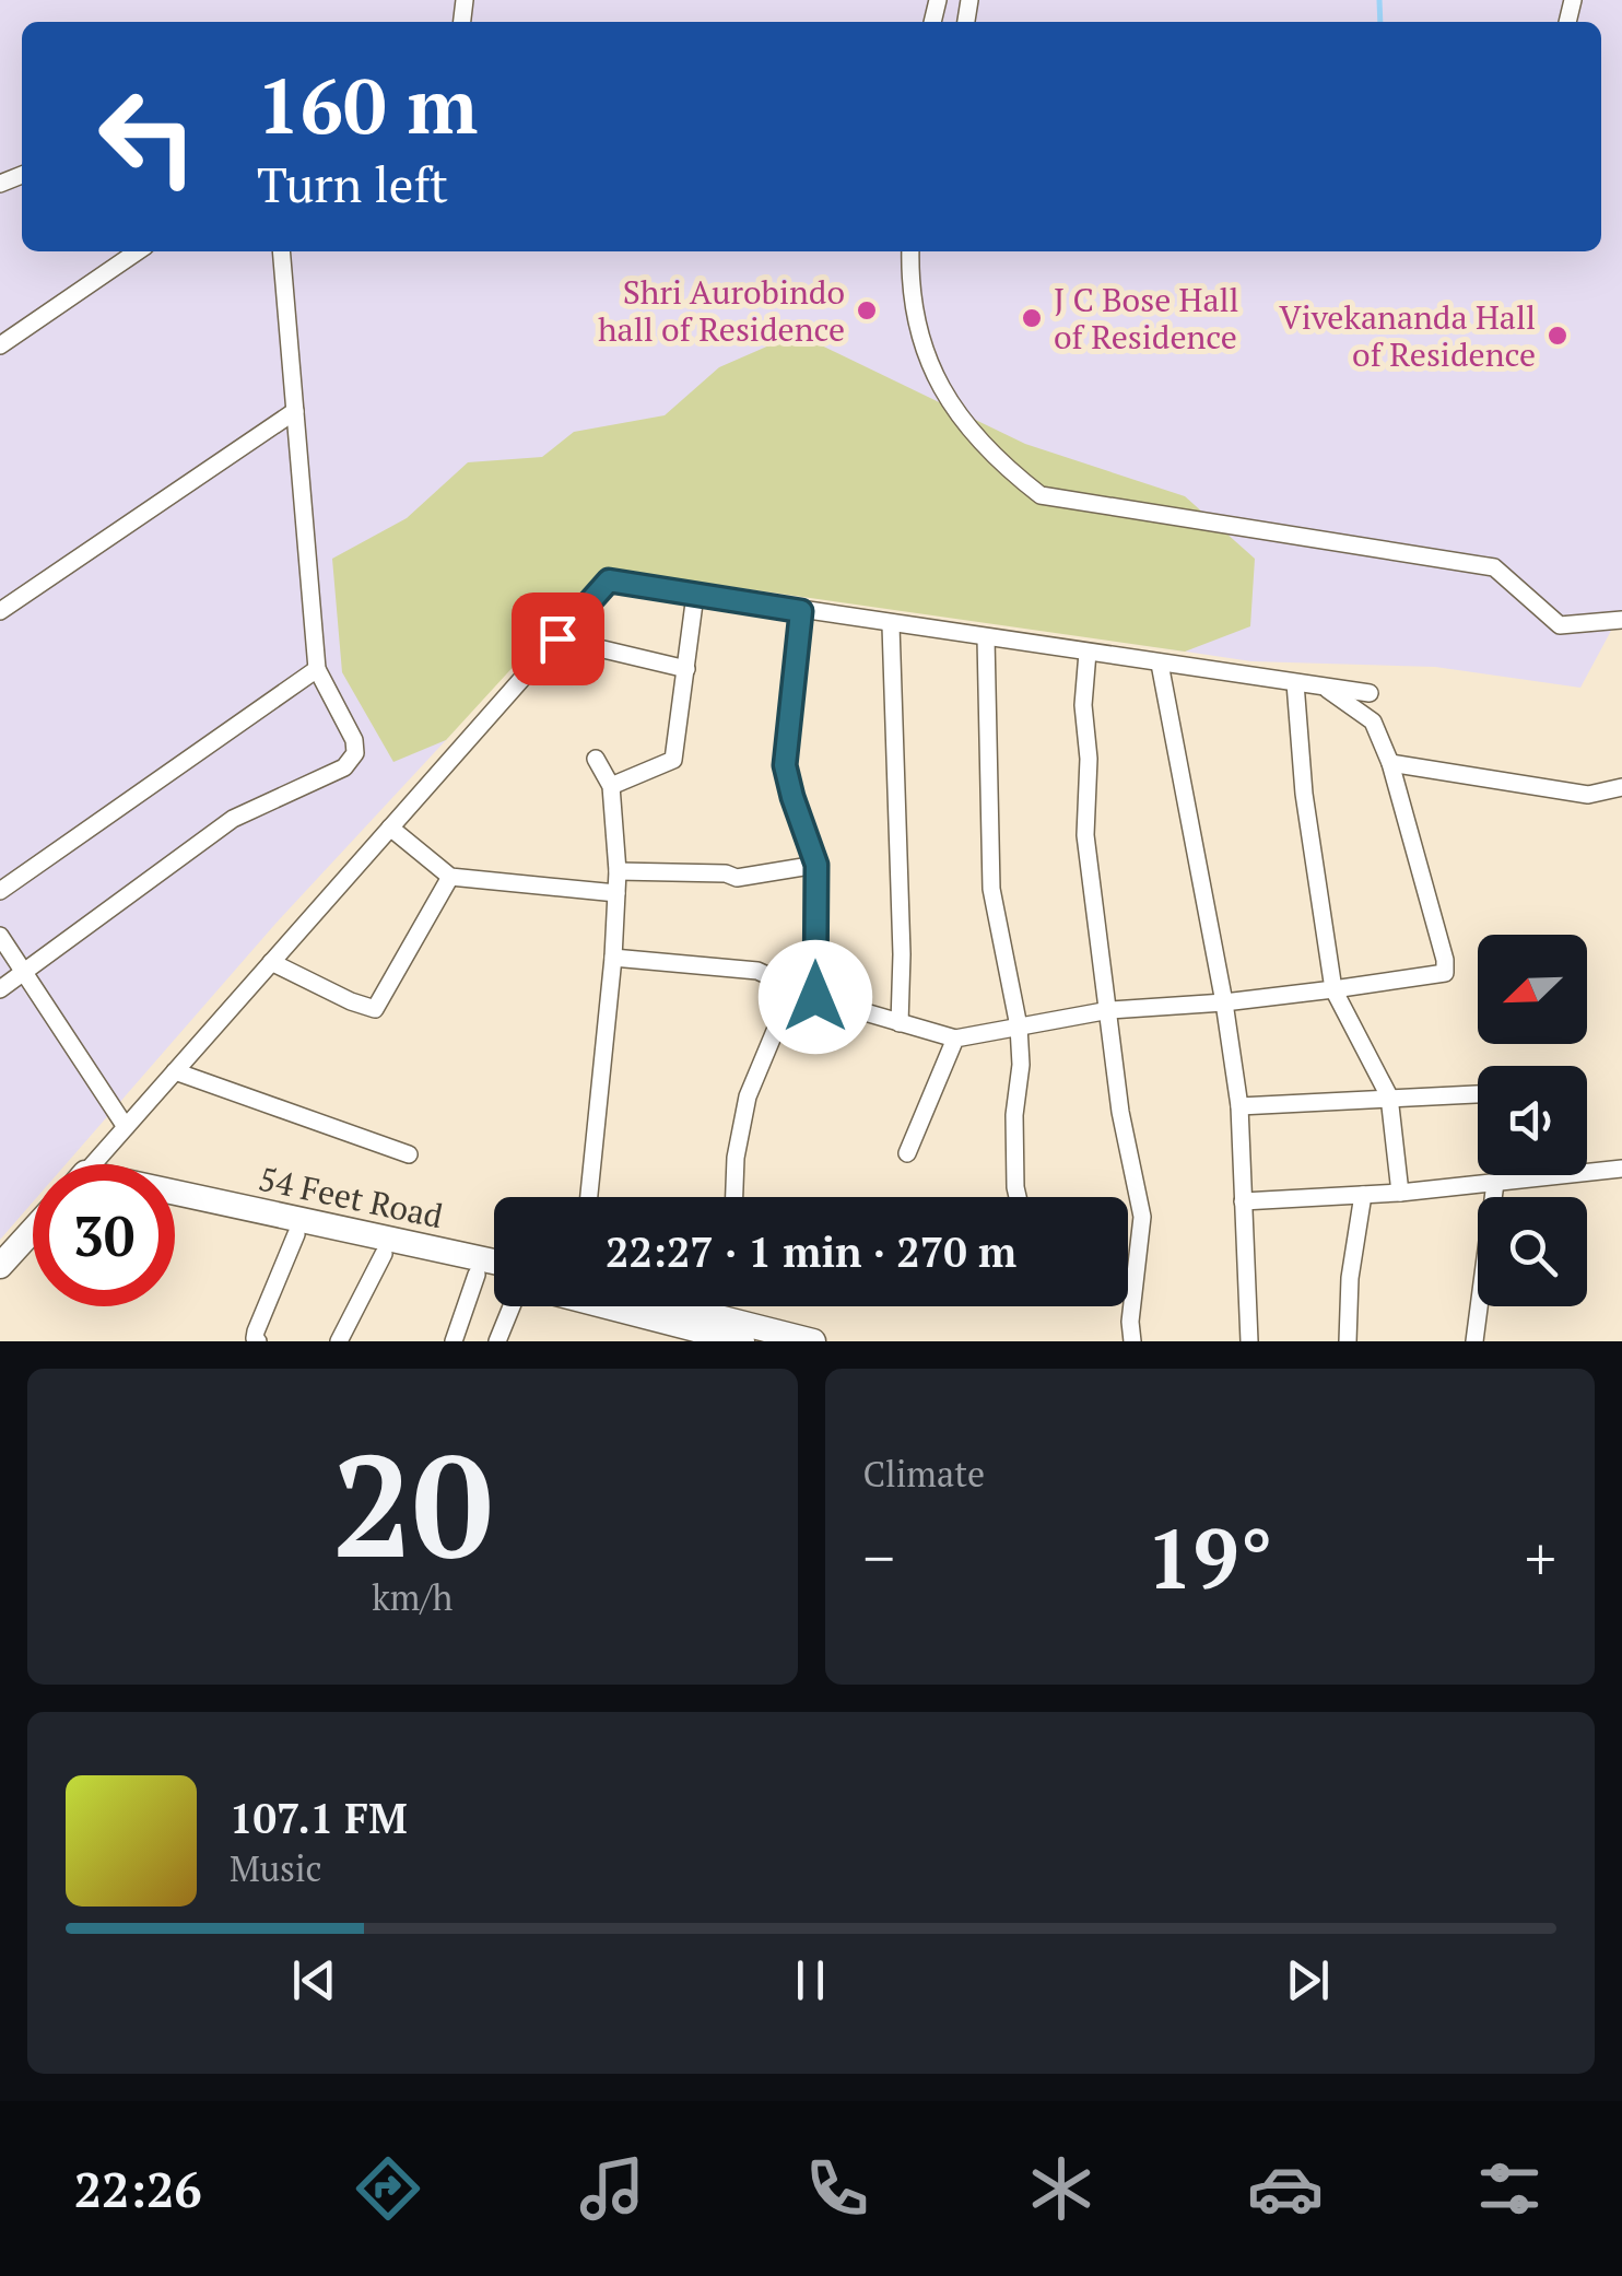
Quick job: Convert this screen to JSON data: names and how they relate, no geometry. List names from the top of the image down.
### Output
{
  "streets": {
    "street": ["54 Feet Road"]
  },
  "places": ["Shri Aurobindo hall of Residence", "J C Bose Hall of Residence", "Vivekananda Hall of Residence"],
  "north": "bottom left",
  "page": {
    "turn": ["160 m", "Turn left"],
    "limit": "30",
    "trip": "22:27 · 1 min · 270 m",
    "tile": [
      ["20", "km/h"],
      "Climate"
    ],
    "heat": ["−", "19°", "+"],
    "song": ["107.1 FM", "Music"],
    "tabs": "22:26"
  }
}
